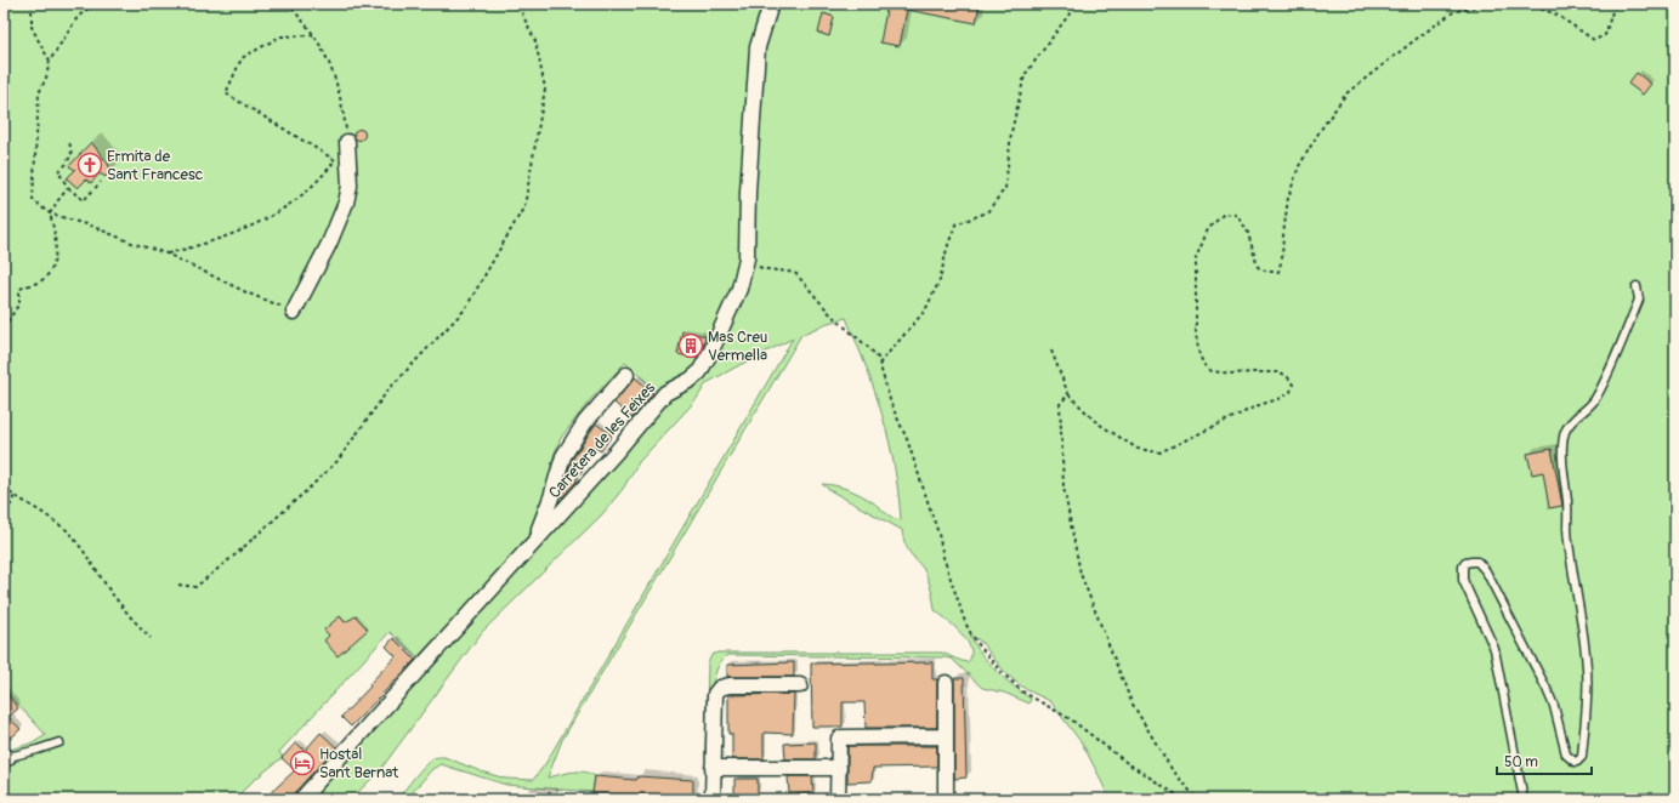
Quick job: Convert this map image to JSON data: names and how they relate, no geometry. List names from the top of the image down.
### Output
{
  "streets": {
    "street": ["Carretera de les Feixes"]
  },
  "places": {
    "church": ["Ermita de Sant Francesc"],
    "building": ["Mas Creu Vermella"],
    "hotel": ["Hostal Sant Bernat"]
  },
  "scale_bar": "50 m"
}
